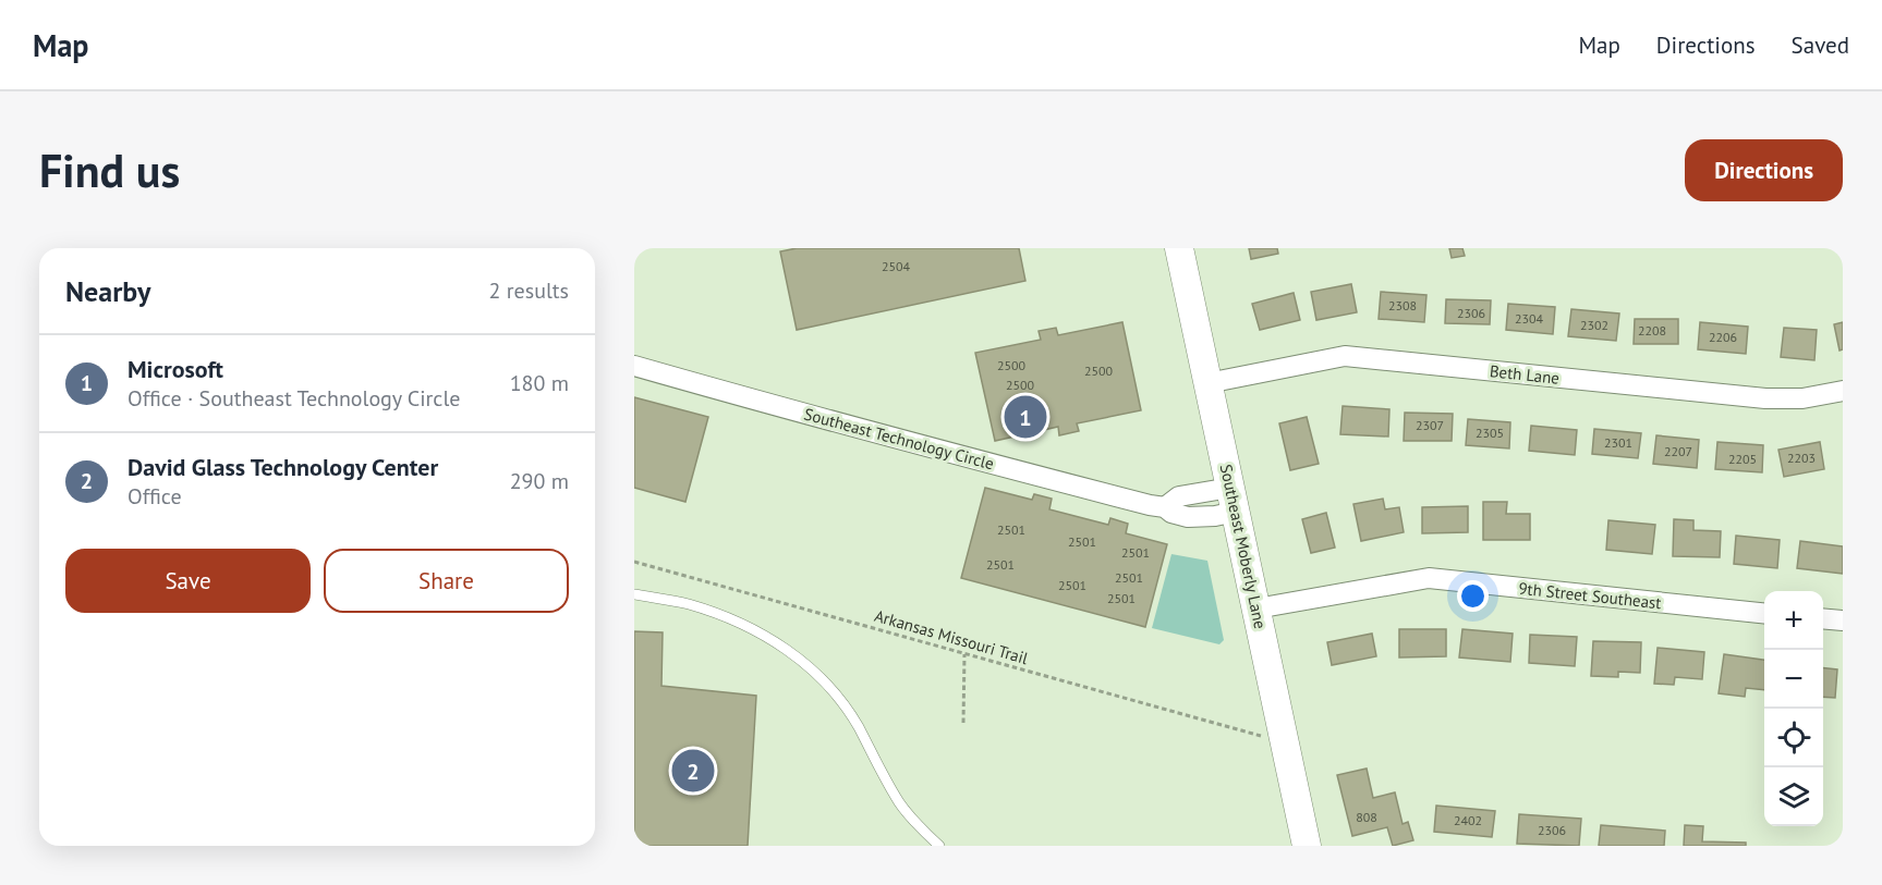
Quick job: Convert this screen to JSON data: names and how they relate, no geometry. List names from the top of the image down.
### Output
{
  "streets": {
    "street": [
      "Beth Lane",
      "Southeast Technology Circle",
      "Southeast Moberly Lane",
      "9th Street Southeast"
    ],
    "path": ["Arkansas Missouri Trail"]
  },
  "crossings": [
    ["Beth Lane", "Southeast Moberly Lane"],
    ["Southeast Technology Circle", "Southeast Moberly Lane"],
    ["Southeast Moberly Lane", "9th Street Southeast"]
  ],
  "house_numbers": [
    "2504",
    "2308",
    "2306",
    "2304",
    "2302",
    "2208",
    "2206",
    "2500",
    "2500",
    "2500",
    "2307",
    "2305",
    "2301",
    "2207",
    "2203",
    "2205",
    "2501",
    "2501",
    "2501",
    "2501",
    "2501",
    "2501",
    "2501",
    "808",
    "2402",
    "2306"
  ],
  "page": {
    "header": "Map",
    "nav": ["Map", "Directions", "Saved"],
    "buttons": [
      "Directions",
      ["Save", "Share"]
    ],
    "title": "Find us",
    "heading": ["Nearby", "2 results"],
    "list": [
      {
        "mark": "1",
        "name": "Microsoft",
        "note": "Office · Southeast Technology Circle",
        "value": "180 m"
      },
      {
        "mark": "2",
        "name": "David Glass Technology Center",
        "note": "Office",
        "value": "290 m"
      }
    ],
    "pins": ["1", "2"],
    "map_buttons": ["+", "−"]
  }
}
